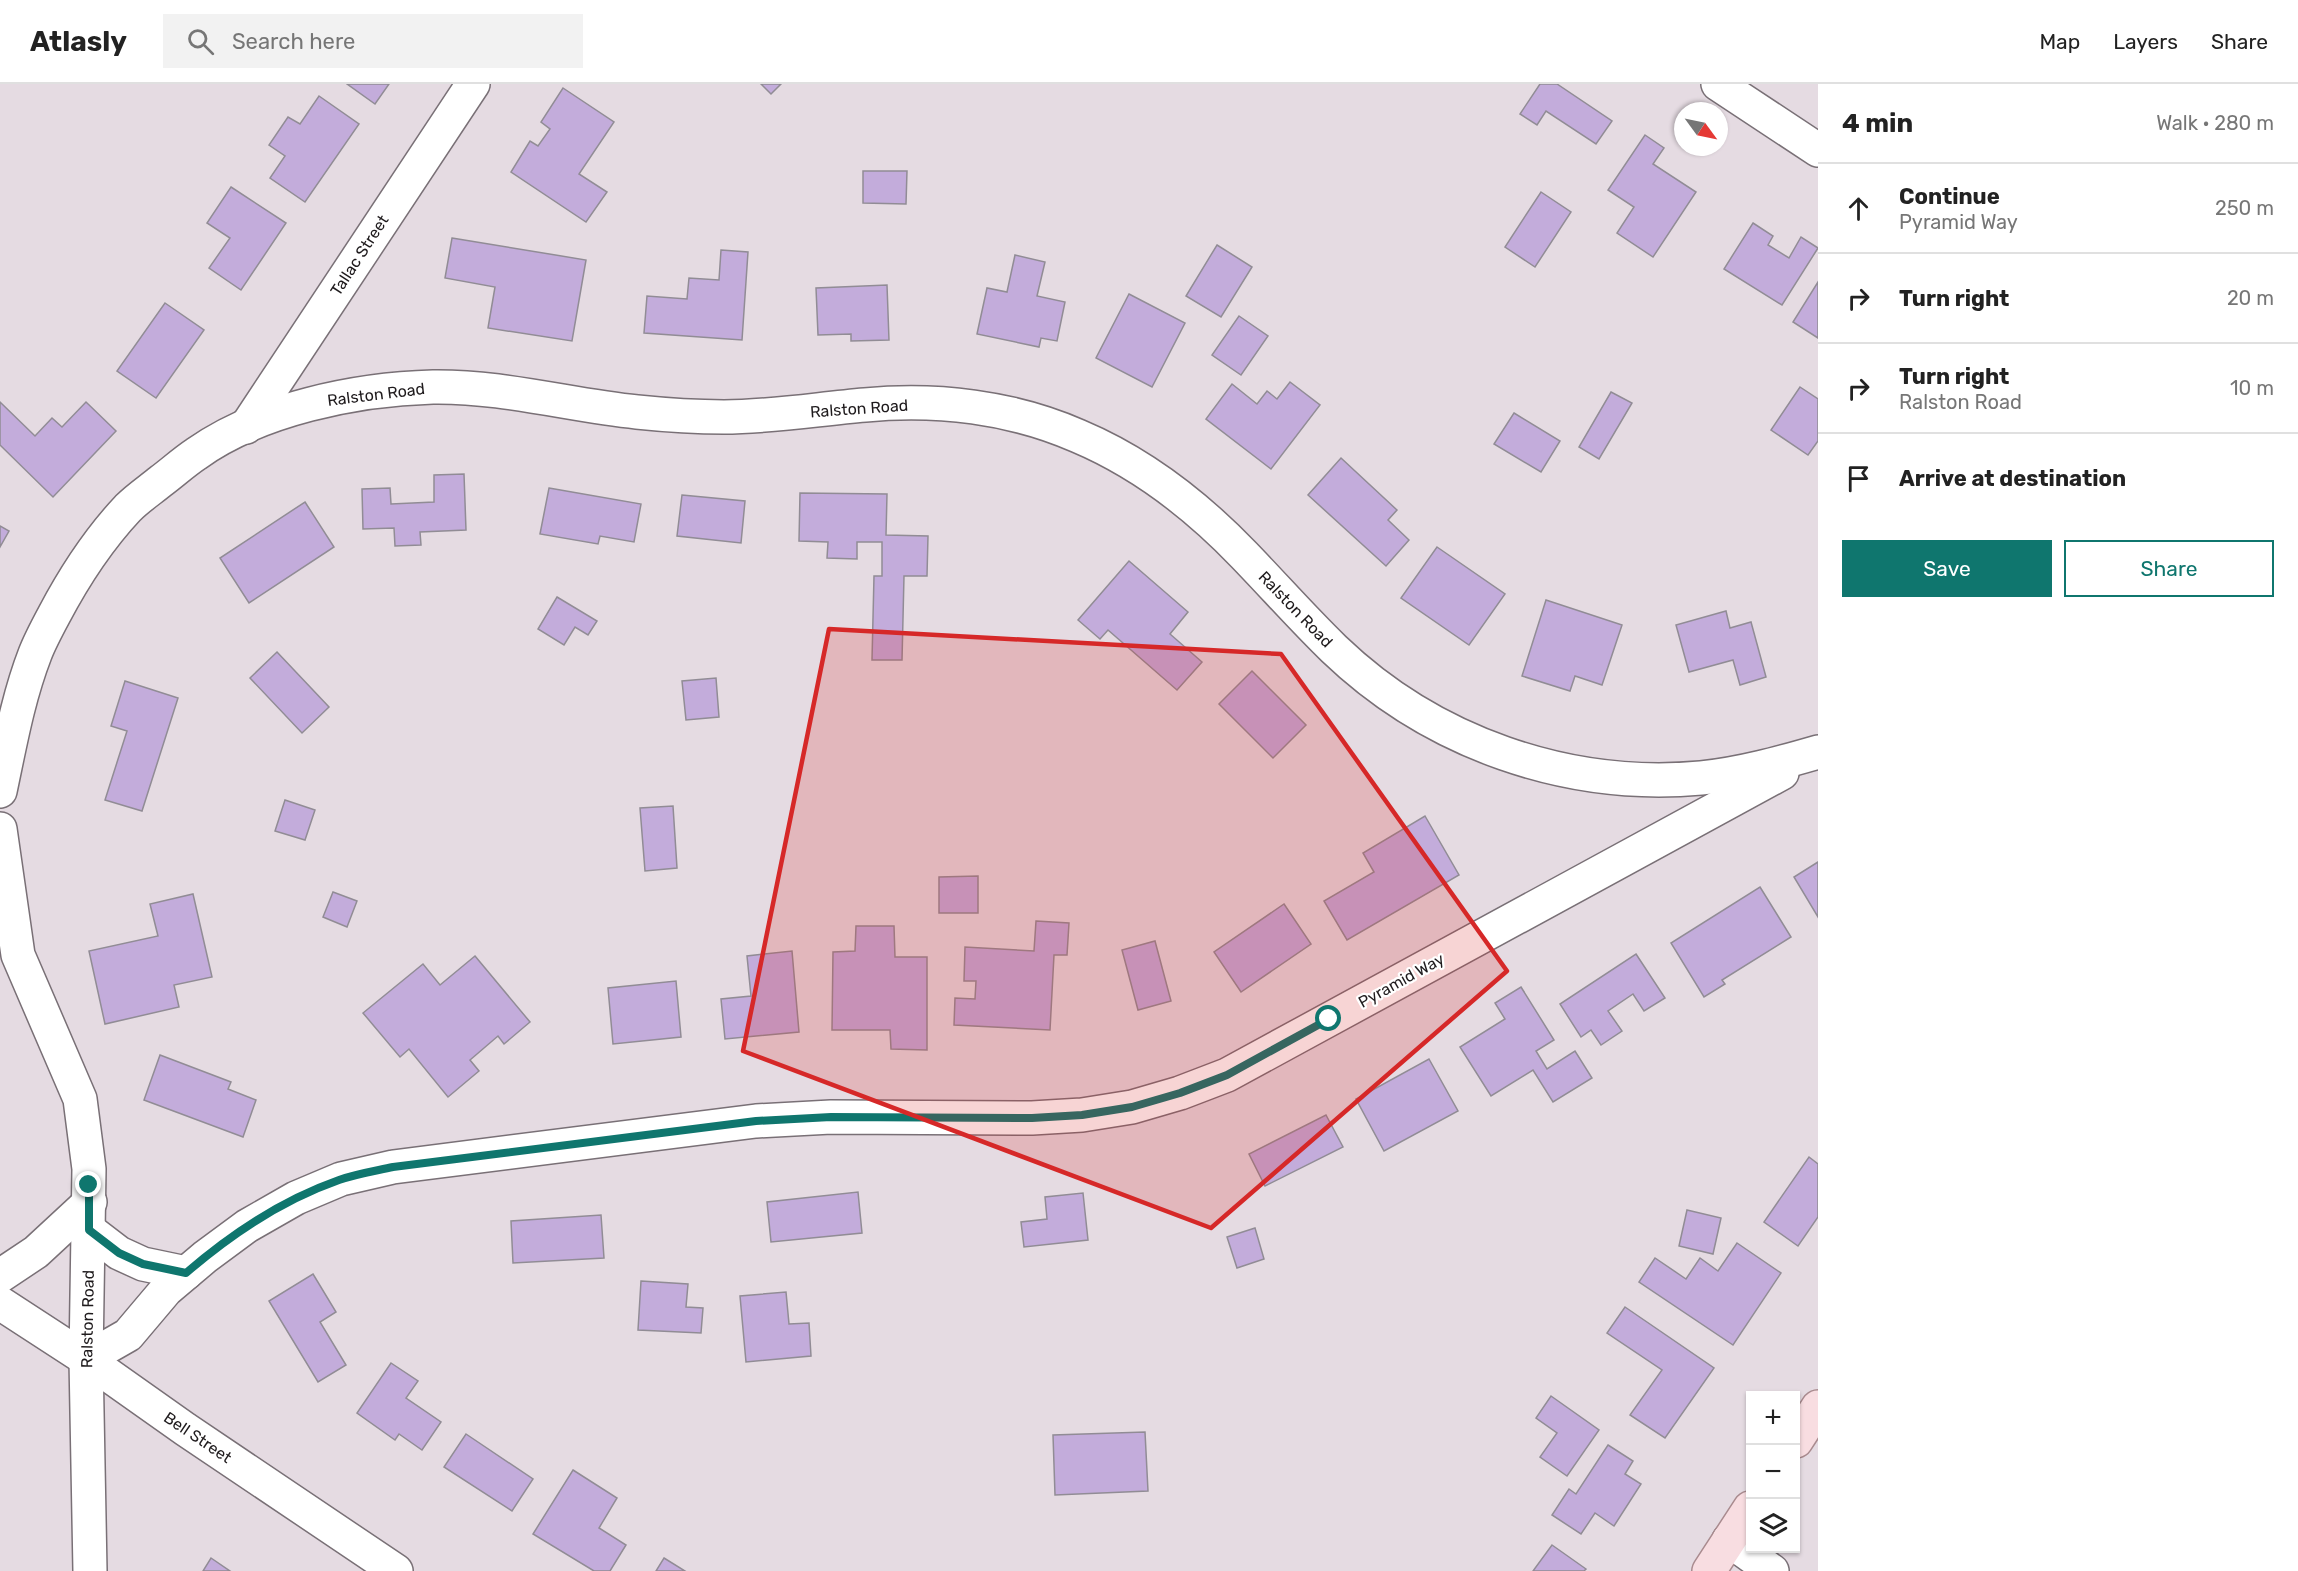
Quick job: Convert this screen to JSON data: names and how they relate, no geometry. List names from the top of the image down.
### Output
{
  "streets": {
    "street": [
      "Tallac Street",
      "Ralston Road",
      "Pyramid Way",
      "Bell Street"
    ]
  },
  "crossings": [
    ["Tallac Street", "Ralston Road"],
    ["Ralston Road", "Pyramid Way"],
    ["Ralston Road", "Bell Street"],
    ["Pyramid Way", "Bell Street"]
  ],
  "north": "bottom right",
  "page": {
    "header": "Atlasly",
    "search": "Search here",
    "nav": ["Map", "Layers", "Share"],
    "heading": ["4 min", "Walk · 280 m"],
    "list": [
      ["Continue", "Pyramid Way", "250 m"],
      ["Turn right", "20 m"],
      ["Turn right", "Ralston Road", "10 m"],
      "Arrive at destination"
    ],
    "buttons": ["Save", "Share"],
    "map_buttons": ["+", "−"]
  }
}
